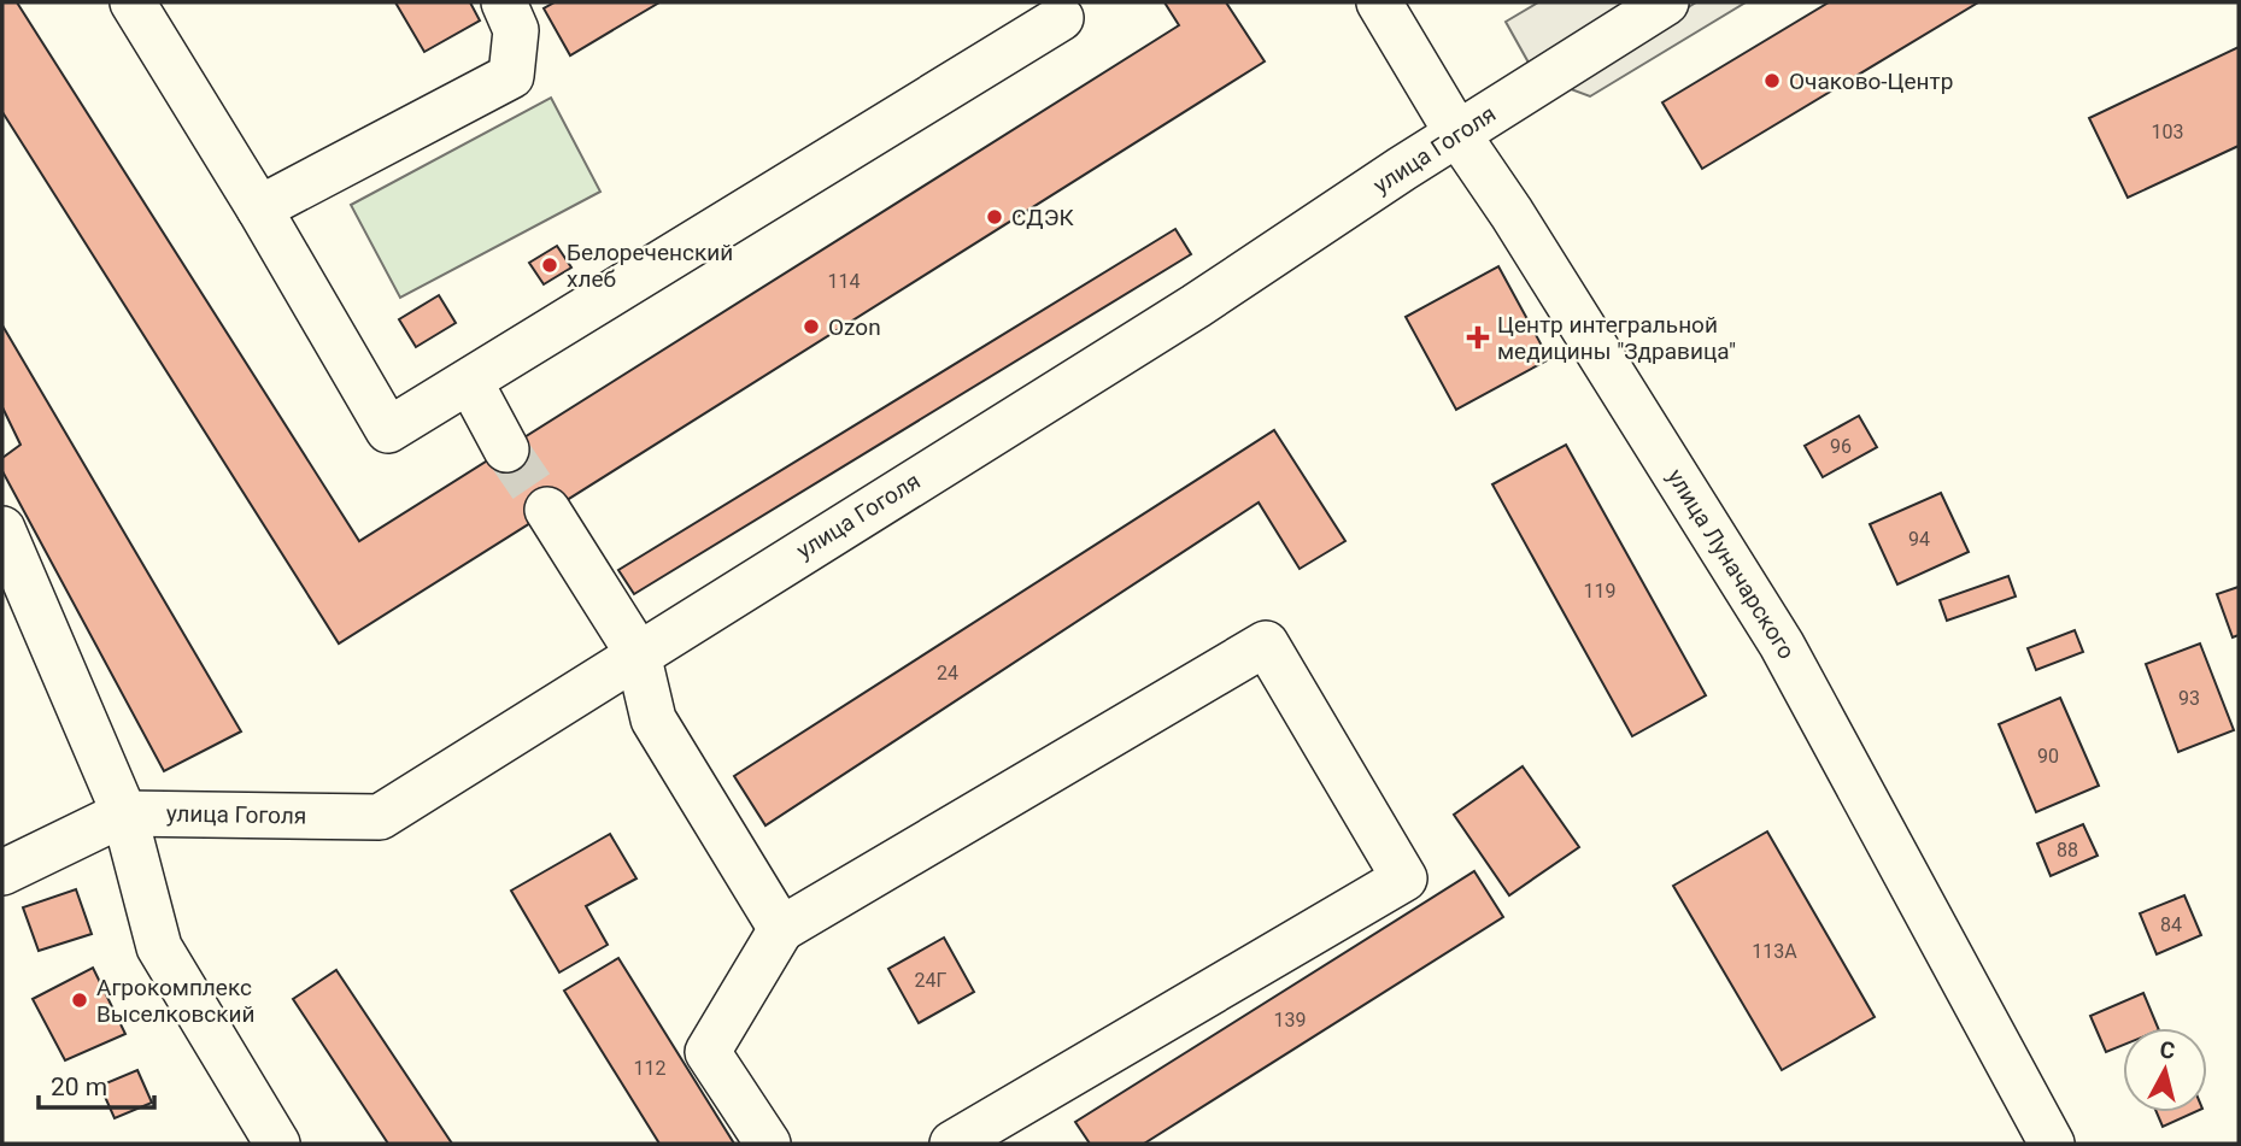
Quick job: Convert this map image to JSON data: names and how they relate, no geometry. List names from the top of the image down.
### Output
{
  "streets": {
    "street": ["улица Гоголя", "улица Луначарского"]
  },
  "crossings": [
    ["улица Гоголя", "улица Луначарского"]
  ],
  "places": {
    "other": [
      "Очаково-Центр",
      "СДЭК",
      "Белореченский хлеб",
      "Ozon",
      "Агрокомплекс Выселковский"
    ],
    "health": ["Центр интегральной медицины \"Здравица\""]
  },
  "house_numbers": [
    "103",
    "114",
    "96",
    "94",
    "119",
    "24",
    "93",
    "90",
    "88",
    "84",
    "113А",
    "24Г",
    "139",
    "112"
  ],
  "scale_bar": "20 m",
  "north": "top"
}
